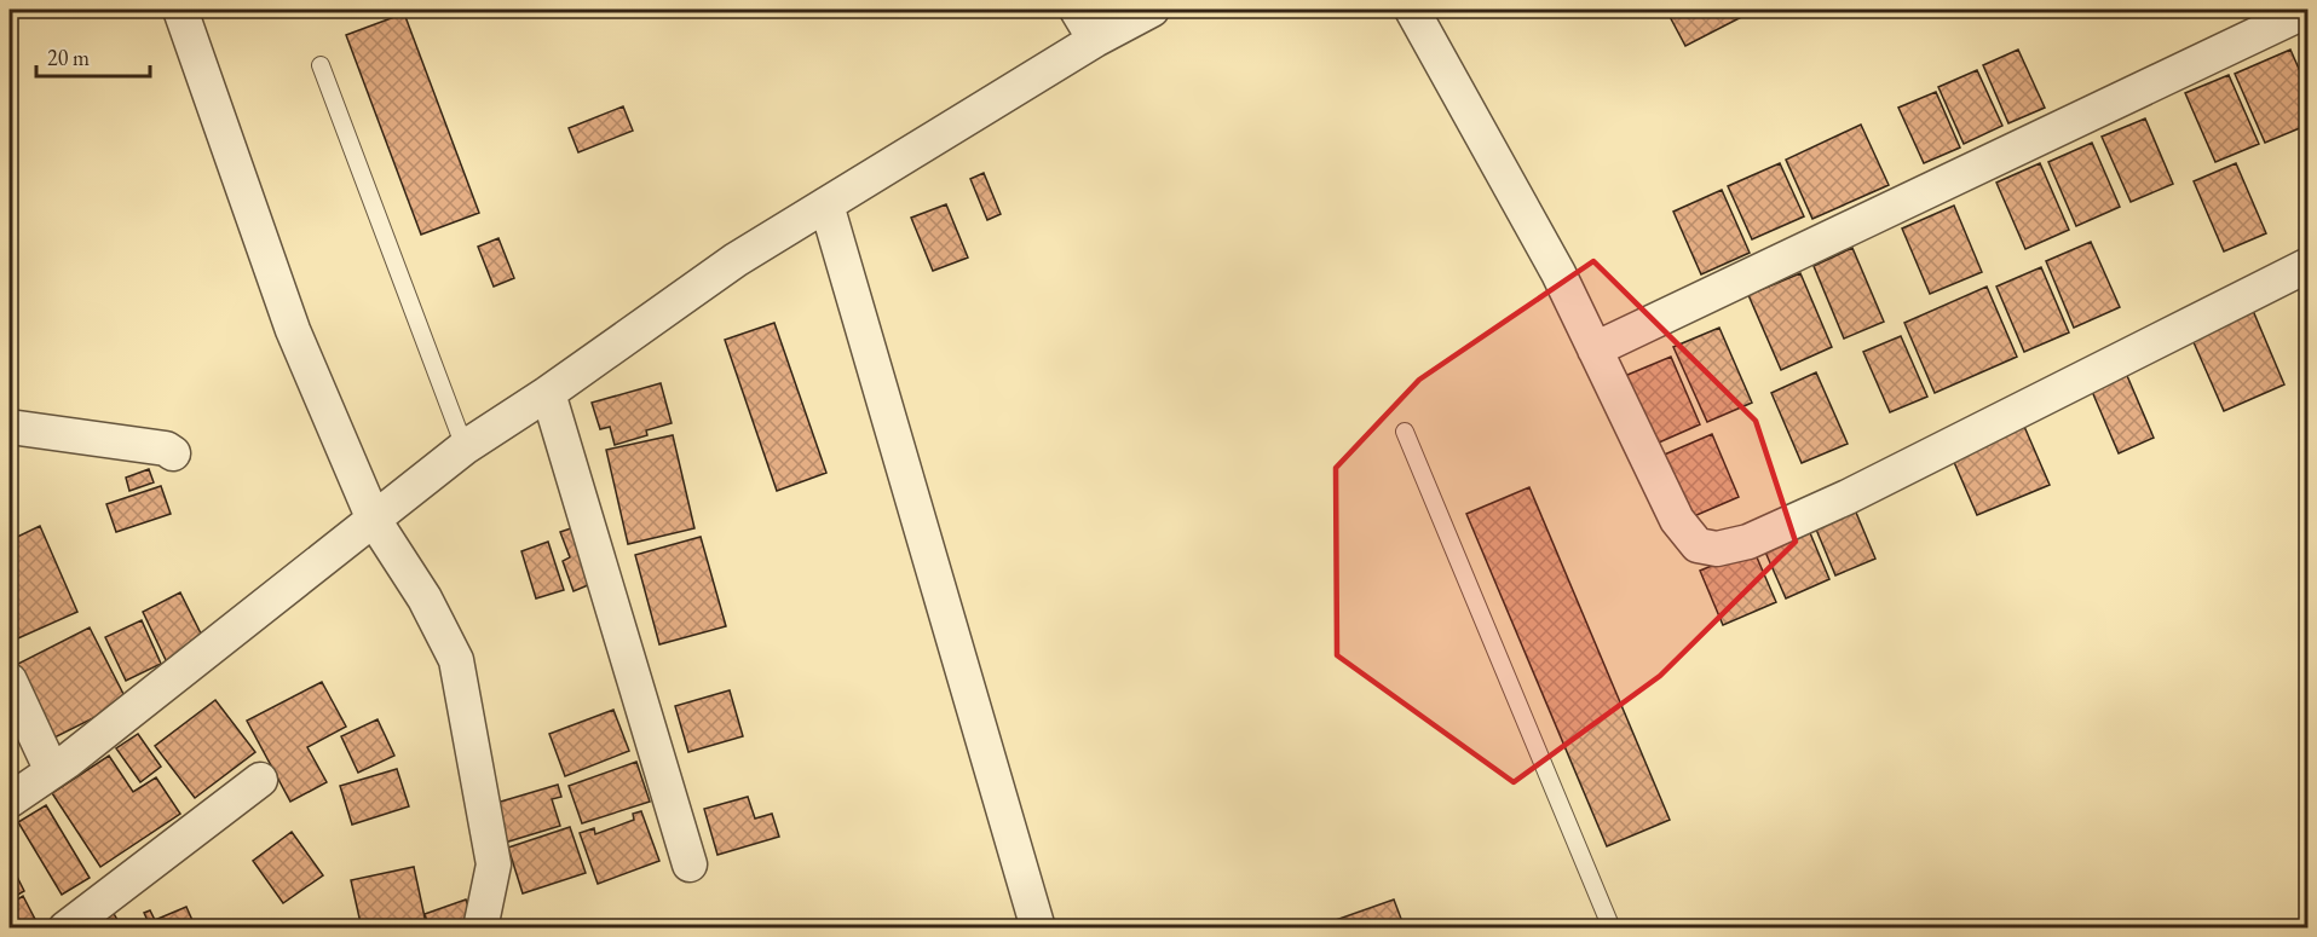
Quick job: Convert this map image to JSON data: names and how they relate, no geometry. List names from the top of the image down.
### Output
{
  "scale_bar": "20 m"
}
